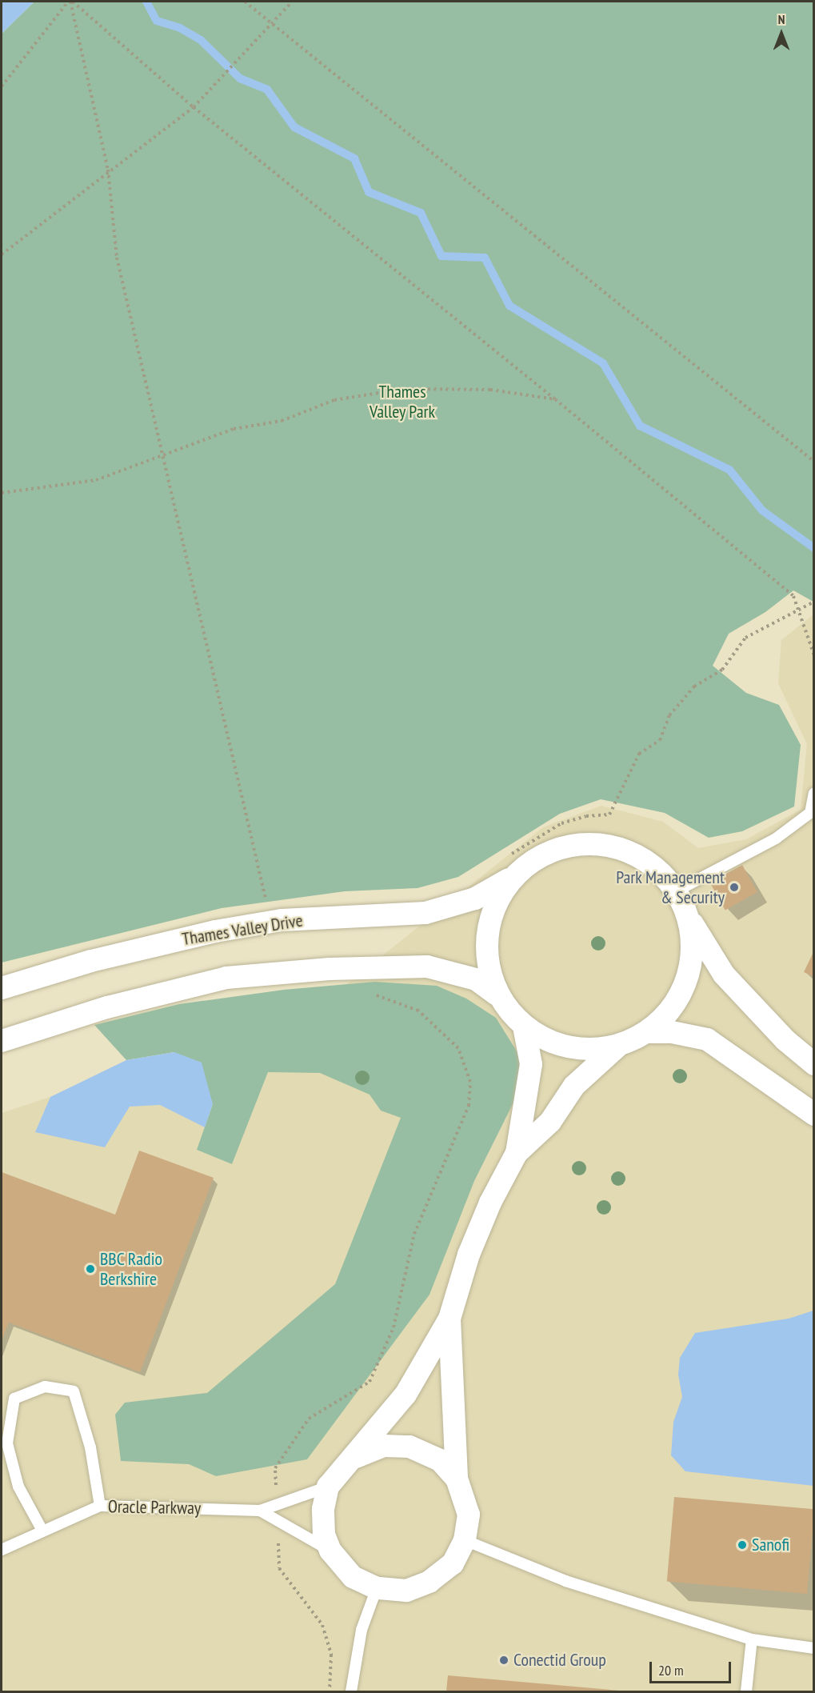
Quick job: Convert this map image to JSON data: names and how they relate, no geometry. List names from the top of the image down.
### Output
{
  "streets": {
    "street": ["Thames Valley Drive"],
    "lane": ["Oracle Parkway"]
  },
  "parks": ["Thames Valley Park"],
  "places": [
    "Park Management & Security",
    "BBC Radio Berkshire",
    "Sanofi",
    "Conectid Group"
  ],
  "scale_bar": "20 m",
  "north": "top"
}
